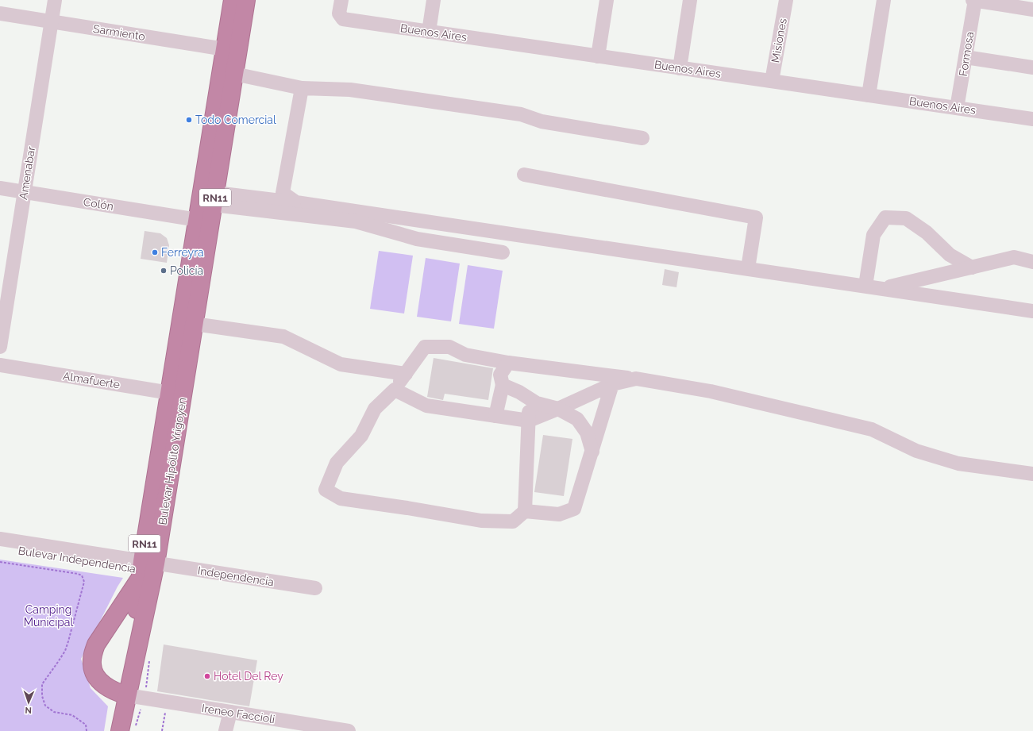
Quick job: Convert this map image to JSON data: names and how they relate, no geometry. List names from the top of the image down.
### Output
{
  "streets": {
    "highway": ["RN11", "Bulevar Hipólito Yrigoyen"],
    "street": [
      "Sarmiento",
      "Buenos Aires",
      "Misiones",
      "Formosa",
      "Amenabar",
      "Colón",
      "Almafuerte",
      "Bulevar Independencia",
      "Independencia",
      "Ireneo Faccioli"
    ]
  },
  "crossings": [
    ["Sarmiento", "Amenabar"],
    ["Sarmiento", "Bulevar Hipólito Yrigoyen"],
    ["Buenos Aires", "Misiones"],
    ["Buenos Aires", "Formosa"],
    ["Amenabar", "Colón"],
    ["RN11", "Bulevar Hipólito Yrigoyen"],
    ["RN11", "Bulevar Independencia"],
    ["RN11", "Independencia"],
    ["RN11", "Ireneo Faccioli"],
    ["Colón", "Bulevar Hipólito Yrigoyen"],
    ["Almafuerte", "Bulevar Hipólito Yrigoyen"],
    ["Bulevar Hipólito Yrigoyen", "Bulevar Independencia"],
    ["Bulevar Hipólito Yrigoyen", "Independencia"],
    ["Bulevar Hipólito Yrigoyen", "Ireneo Faccioli"],
    ["Bulevar Independencia", "Independencia"]
  ],
  "parks": ["Camping Municipal"],
  "places": [
    "Todo Comercial",
    "Ferreyra",
    "Policía",
    "Hotel Del Rey"
  ],
  "north": "bottom"
}
